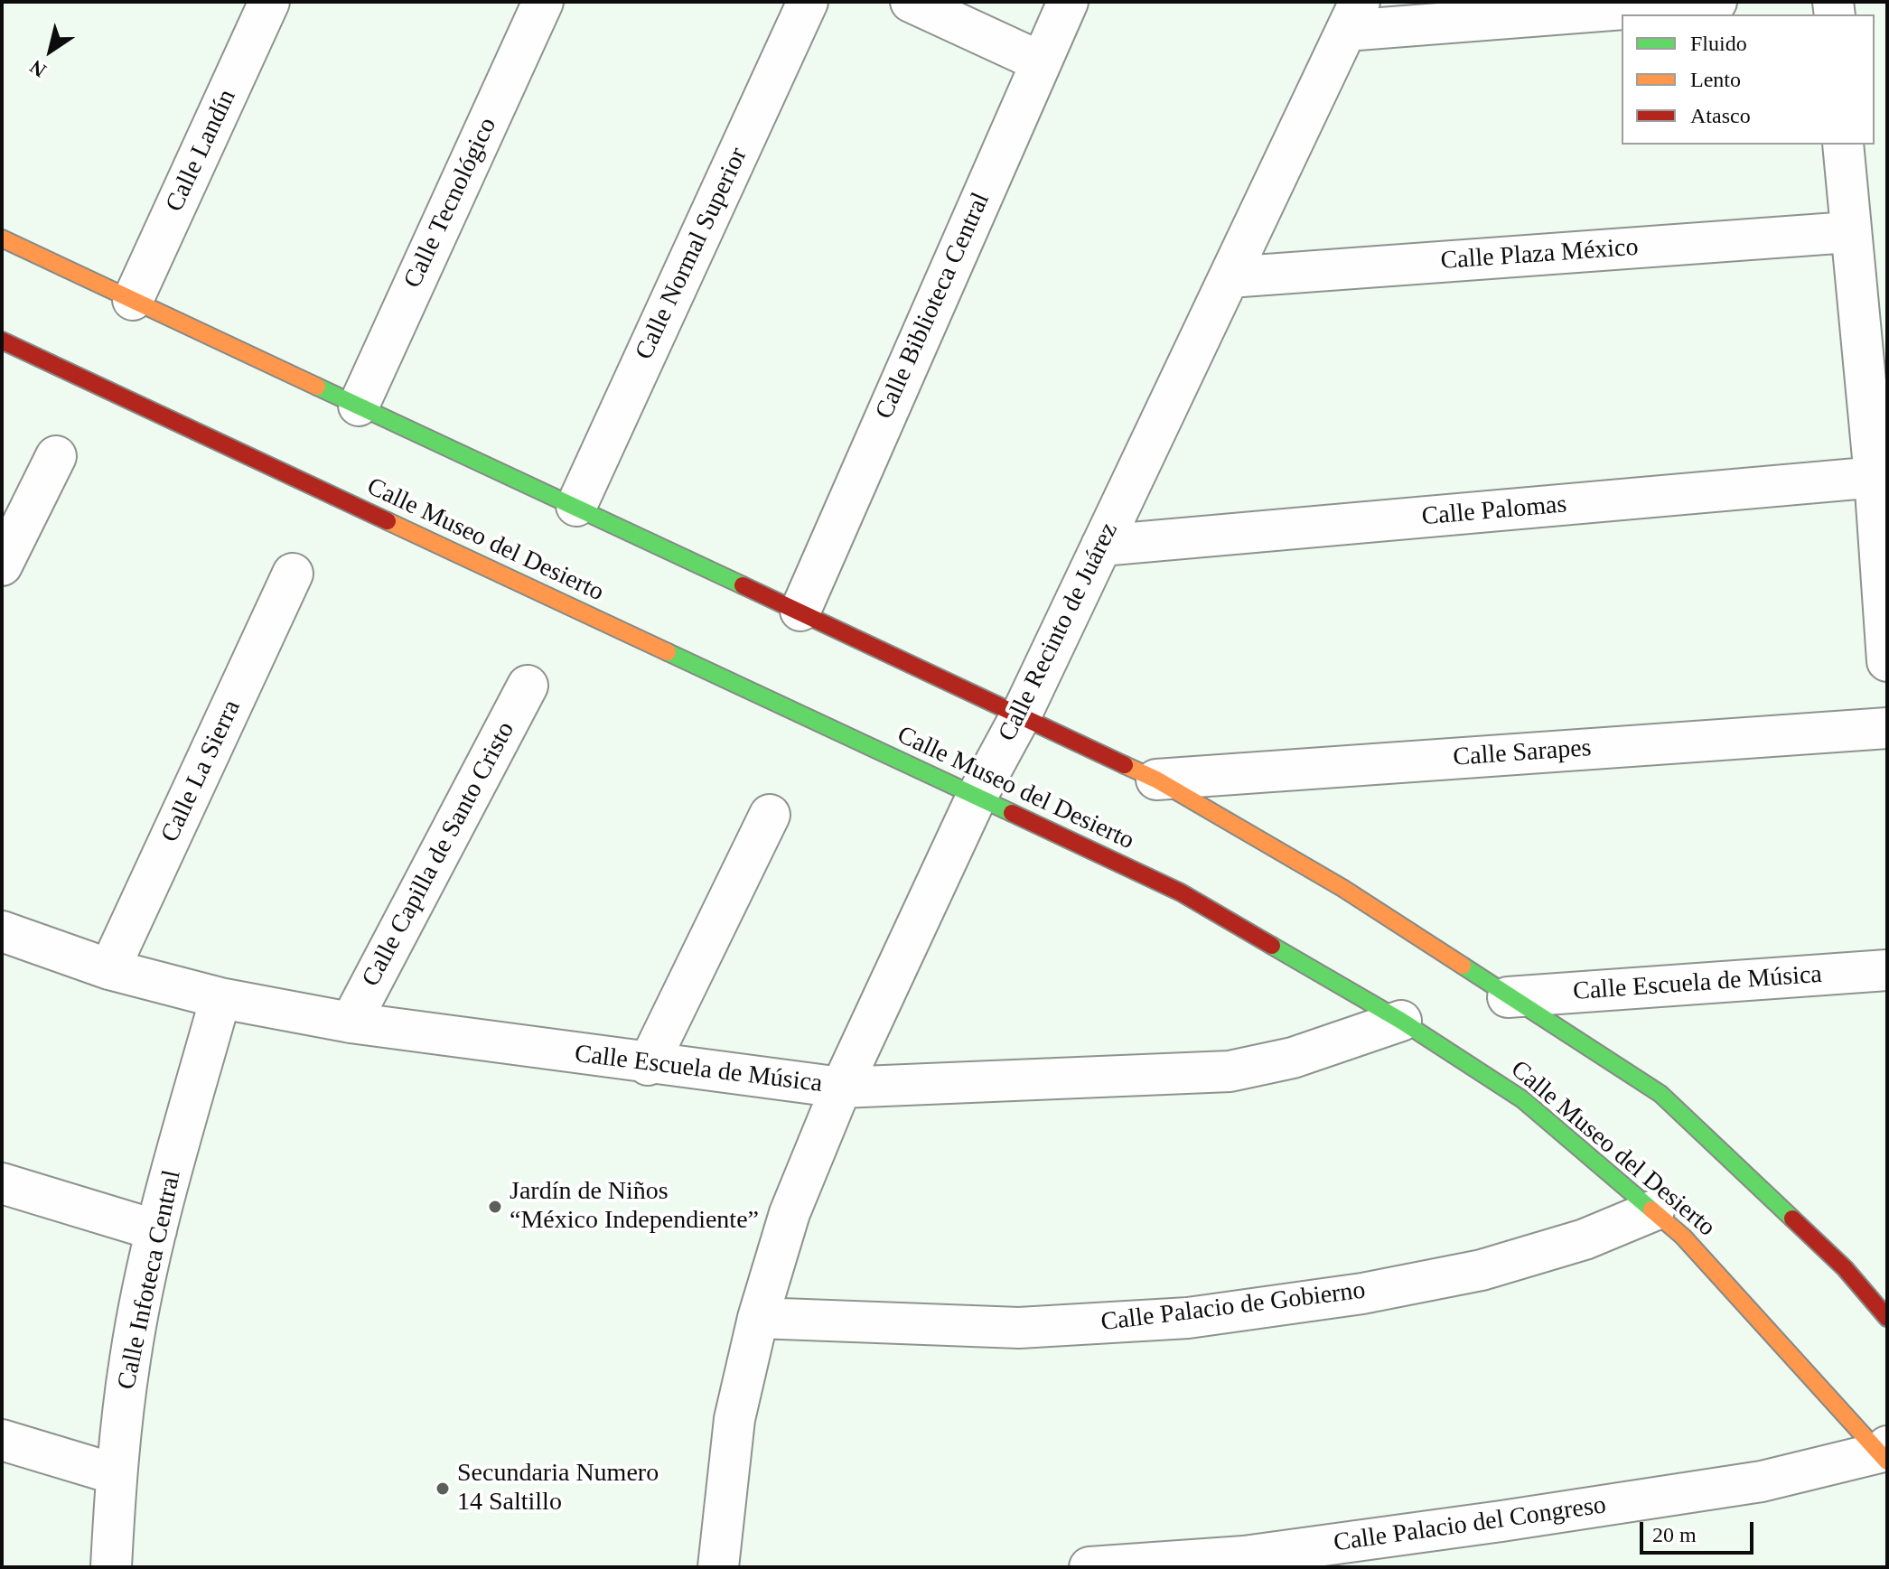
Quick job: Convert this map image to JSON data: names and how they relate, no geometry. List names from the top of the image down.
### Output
{
  "streets": {
    "street": [
      "Calle Landín",
      "Calle Tecnológico",
      "Calle Normal Superior",
      "Calle Plaza México",
      "Calle Biblioteca Central",
      "Calle Palomas",
      "Calle Museo del Desierto",
      "Calle Recinto de Juárez",
      "Calle Sarapes",
      "Calle La Sierra",
      "Calle Capilla de Santo Cristo",
      "Calle Escuela de Música",
      "Calle Infoteca Central",
      "Calle Palacio de Gobierno",
      "Calle Palacio del Congreso"
    ]
  },
  "crossings": [
    ["Calle Plaza México", "Calle Recinto de Juárez"],
    ["Calle Palomas", "Calle Recinto de Juárez"],
    ["Calle Museo del Desierto", "Calle Recinto de Juárez"],
    ["Calle Museo del Desierto", "Calle Escuela de Música"],
    ["Calle Museo del Desierto", "Calle Palacio de Gobierno"],
    ["Calle Museo del Desierto", "Calle Palacio del Congreso"],
    ["Calle Recinto de Juárez", "Calle Escuela de Música"],
    ["Calle Recinto de Juárez", "Calle Palacio de Gobierno"],
    ["Calle La Sierra", "Calle Escuela de Música"],
    ["Calle Capilla de Santo Cristo", "Calle Escuela de Música"],
    ["Calle Escuela de Música", "Calle Infoteca Central"]
  ],
  "places": ["Jardín de Niños “México Independiente”", "Secundaria Numero 14 Saltillo"],
  "legend": ["Fluido", "Lento", "Atasco"],
  "scale_bar": "20 m",
  "north": "bottom left"
}
